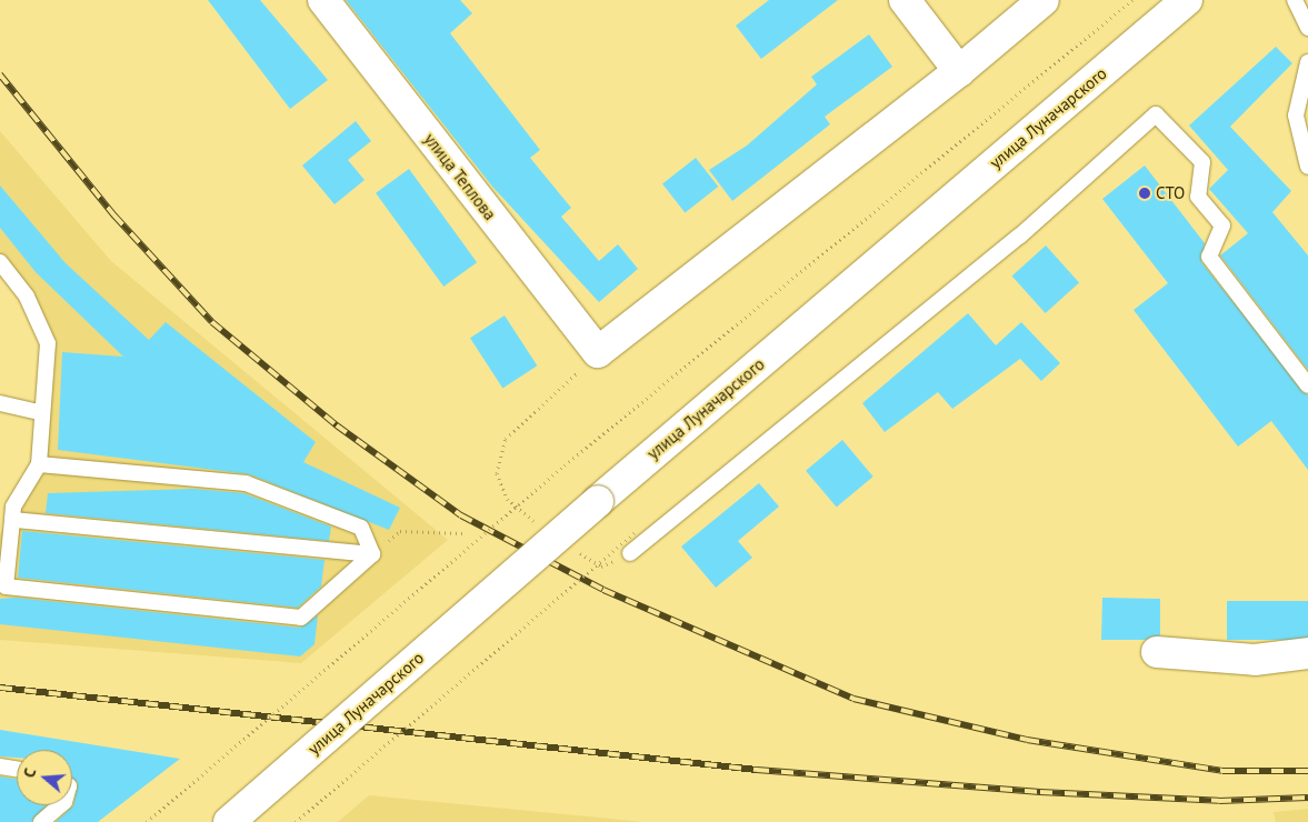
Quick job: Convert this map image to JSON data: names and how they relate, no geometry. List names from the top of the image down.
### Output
{
  "streets": {
    "street": ["улица Луначарского", "улица Теплова"]
  },
  "places": ["СТО"],
  "north": "left"
}
